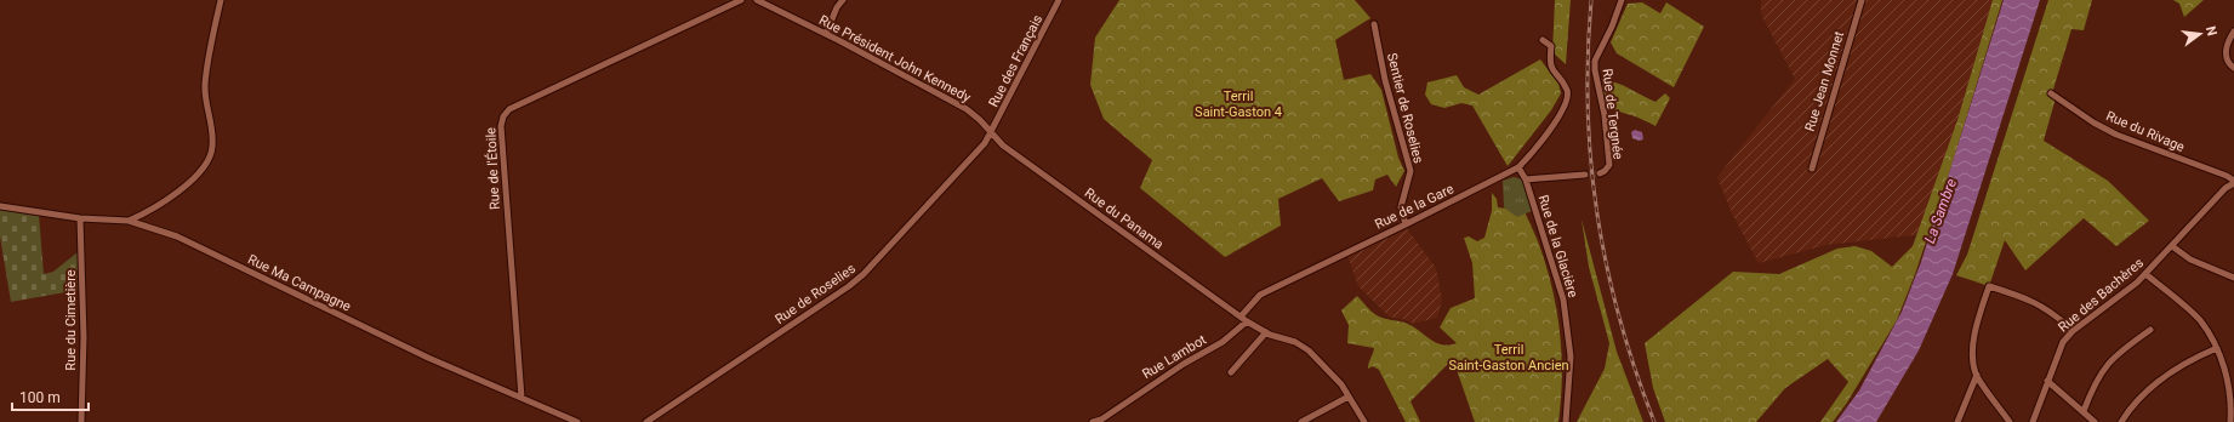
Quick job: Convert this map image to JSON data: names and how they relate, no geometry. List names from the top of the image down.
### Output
{
  "streets": {
    "street": [
      "Rue Président John Kennedy",
      "Rue des Français",
      "Rue Jean Monnet",
      "Sentier de Roselies",
      "Rue de Tergnée",
      "Rue du Rivage",
      "Rue de l'Étoile",
      "Rue de la Gare",
      "Rue du Panama",
      "Rue de la Glacière",
      "Rue Ma Campagne",
      "Rue de Roselies",
      "Rue des Bachères",
      "Rue du Cimetière",
      "Rue Lambot"
    ]
  },
  "crossings": [
    ["Rue Président John Kennedy", "Rue des Français"],
    ["Rue Président John Kennedy", "Rue du Panama"],
    ["Rue Président John Kennedy", "Rue de Roselies"],
    ["Rue des Français", "Rue du Panama"],
    ["Rue des Français", "Rue de Roselies"],
    ["Sentier de Roselies", "Rue de la Gare"],
    ["Rue du Rivage", "Rue des Bachères"],
    ["Rue de l'Étoile", "Rue Ma Campagne"],
    ["Rue de la Gare", "Rue du Panama"],
    ["Rue de la Gare", "Rue de la Glacière"],
    ["Rue du Panama", "Rue de Roselies"],
    ["Rue du Panama", "Rue Lambot"],
    ["Rue Ma Campagne", "Rue du Cimetière"]
  ],
  "water": ["La Sambre"],
  "parks": ["Terril Saint-Gaston 4", "Terril Saint-Gaston Ancien"],
  "scale_bar": "100 m",
  "north": "right"
}
